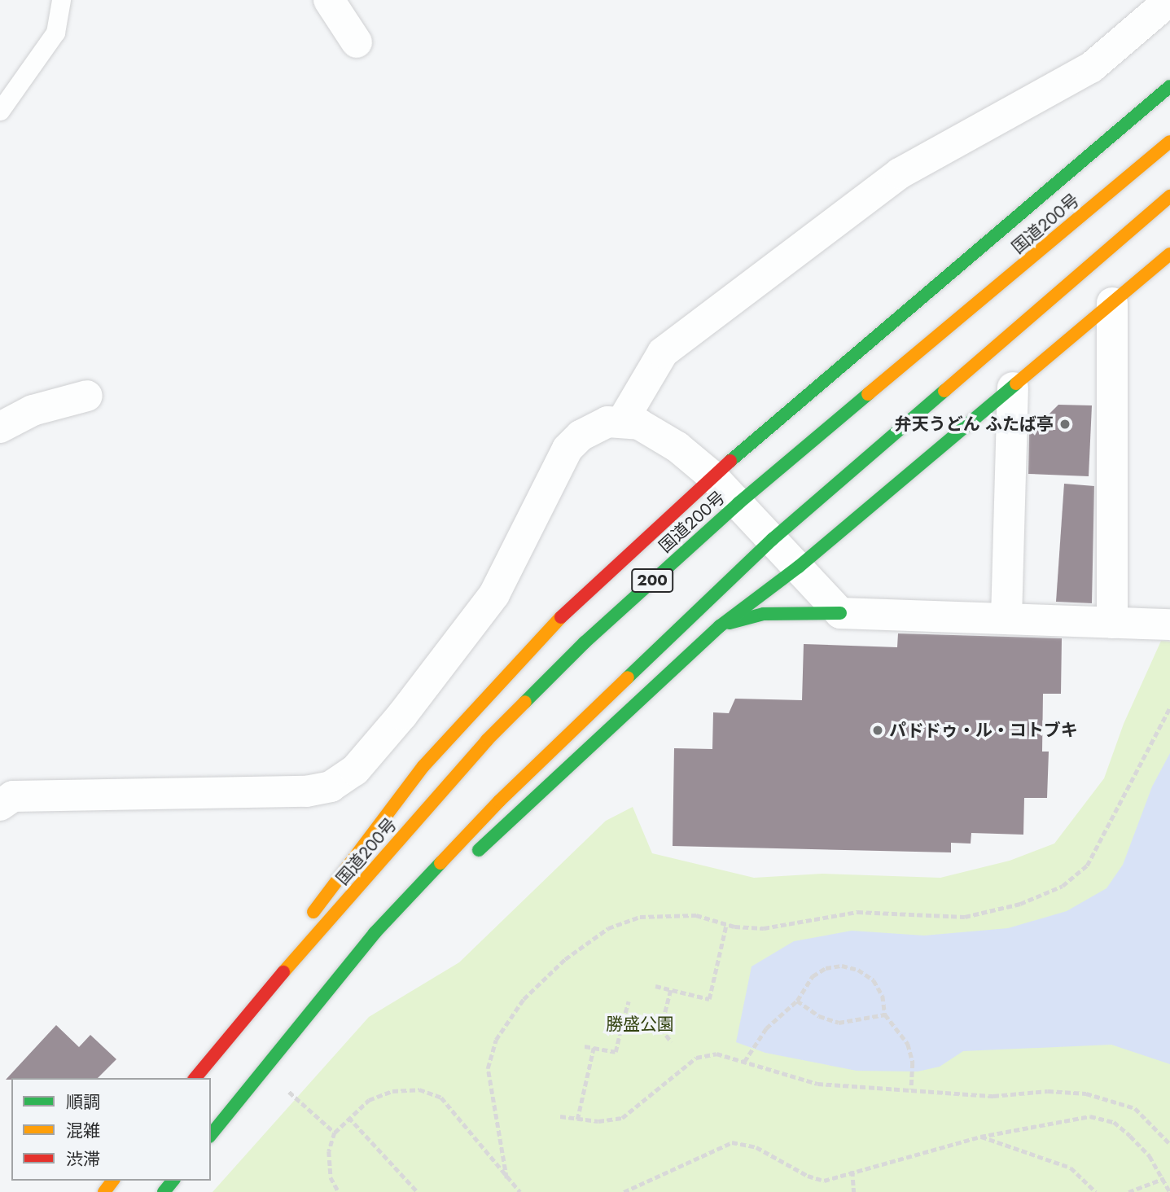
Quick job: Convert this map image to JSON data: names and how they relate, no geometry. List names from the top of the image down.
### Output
{
  "streets": {
    "highway": ["国道200号", "200"]
  },
  "parks": ["勝盛公園"],
  "places": ["弁天うどん ふたば亭", "パドドゥ・ル・コトブキ"],
  "legend": ["順調", "混雑", "渋滞"]
}
